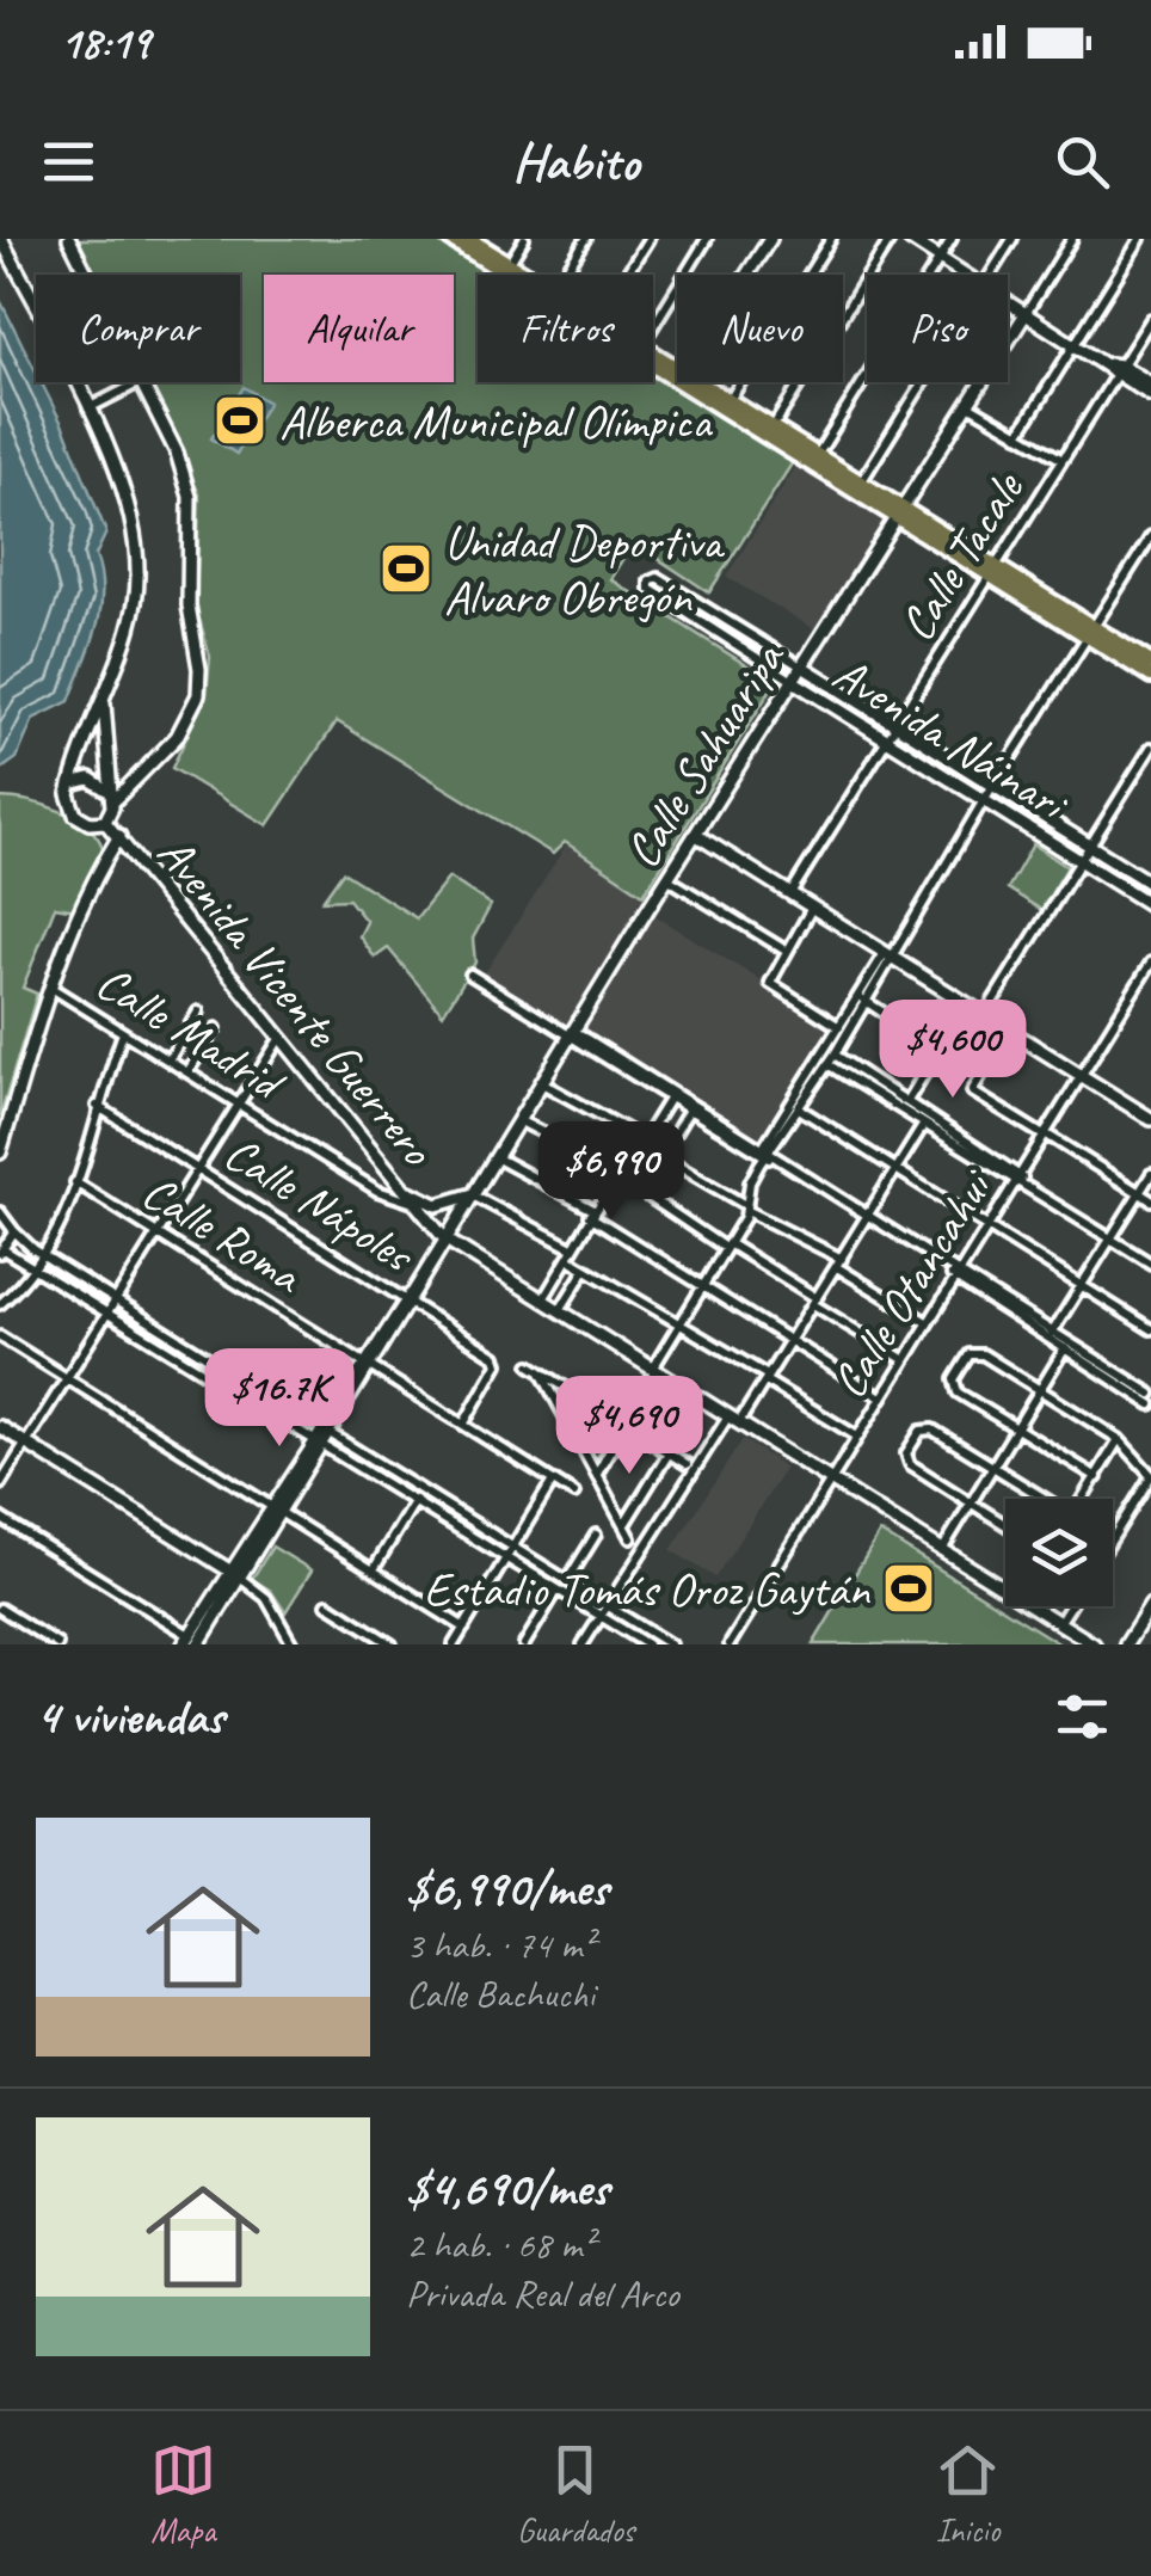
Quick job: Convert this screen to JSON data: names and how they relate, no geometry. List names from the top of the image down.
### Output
{
  "streets": {
    "street": [
      "Calle Tacale",
      "Avenida Náinari",
      "Calle Sahuaripa",
      "Avenida Vicente Guerrero",
      "Calle Madrid",
      "Calle Nápoles",
      "Calle Roma",
      "Calle Otancahui"
    ]
  },
  "crossings": [
    ["Calle Tacale", "Avenida Náinari"],
    ["Avenida Náinari", "Calle Sahuaripa"],
    ["Calle Sahuaripa", "Avenida Vicente Guerrero"],
    ["Calle Sahuaripa", "Calle Nápoles"],
    ["Calle Sahuaripa", "Calle Roma"],
    ["Avenida Vicente Guerrero", "Calle Madrid"],
    ["Avenida Vicente Guerrero", "Calle Otancahui"],
    ["Calle Nápoles", "Calle Roma"]
  ],
  "places": {
    "sports": ["Alberca Municipal Olímpica", "Unidad Deportiva Alvaro Obregón", "Estadio Tomás Oroz Gaytán"]
  },
  "page": {
    "status": "18:19",
    "header": "Habito",
    "chip": [
      "Comprar",
      "Alquilar",
      "Filtros",
      "Nuevo",
      "Piso"
    ],
    "price": [
      "$4,600",
      "$6,990",
      "$16.7K",
      "$4,690"
    ],
    "heading": "4 viviendas",
    "list": [
      {
        "name": "$6,990/mes",
        "note": "3 hab. · 74 m² · Calle Bachuchi"
      },
      {
        "name": "$4,690/mes",
        "note": "2 hab. · 68 m² · Privada Real del Arco"
      }
    ],
    "tabs": ["Mapa", "Guardados", "Inicio"]
  }
}
